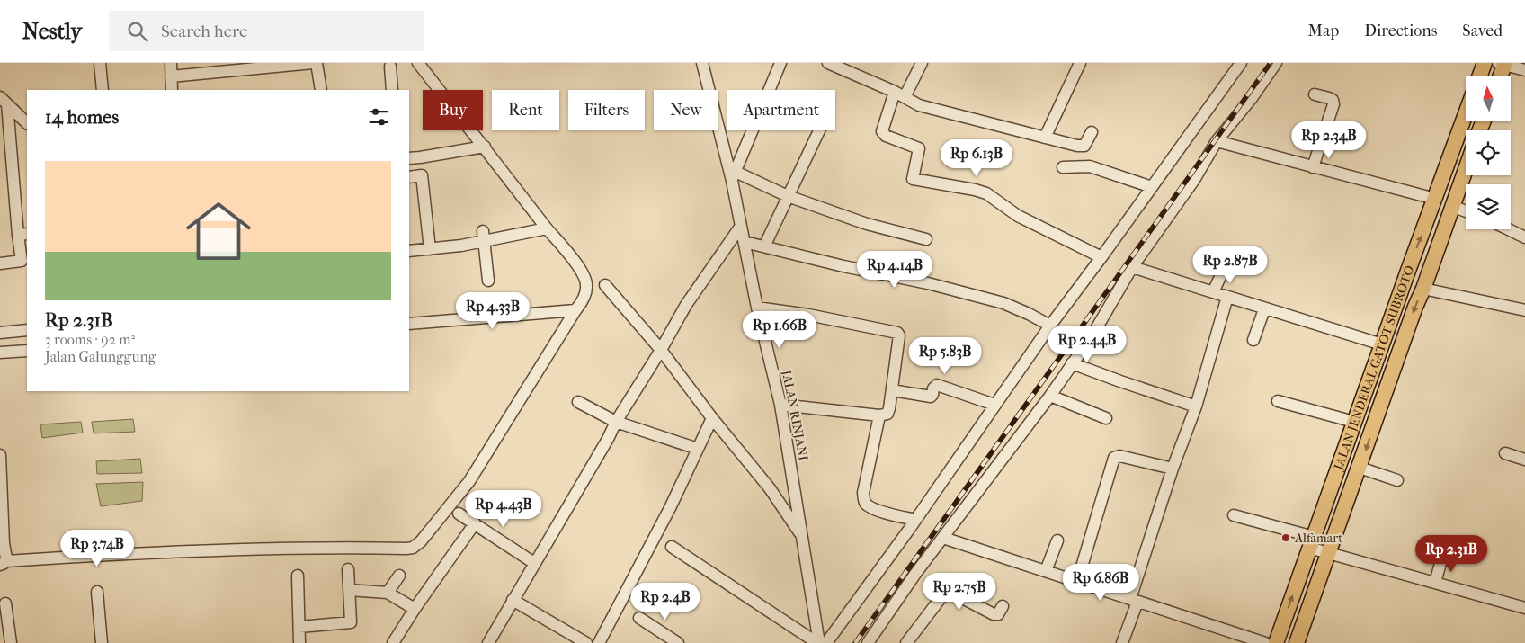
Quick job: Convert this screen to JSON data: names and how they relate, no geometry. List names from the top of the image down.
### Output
{
  "streets": {
    "main road": ["JALAN JENDERAL GATOT SUBROTO"],
    "street": ["JALAN RINJANI"]
  },
  "places": ["Alfamart"],
  "north": "top",
  "page": {
    "header": "Nestly",
    "search": "Search here",
    "nav": ["Map", "Directions", "Saved"],
    "chip": [
      "Buy",
      "Rent",
      "Filters",
      "New",
      "Apartment"
    ],
    "heading": "14 homes",
    "price": [
      "Rp 2.34B",
      "Rp 6.13B",
      "Rp 2.87B",
      "Rp 4.14B",
      "Rp 4.33B",
      "Rp 1.66B",
      "Rp 2.44B",
      "Rp 5.83B",
      "Rp 4.43B",
      "Rp 3.74B",
      "Rp 2.31B",
      "Rp 6.86B",
      "Rp 2.75B",
      "Rp 2.4B"
    ],
    "list": [
      {
        "name": "Rp 2.31B",
        "note": "3 rooms · 92 m² · Jalan Galunggung"
      }
    ]
  }
}
